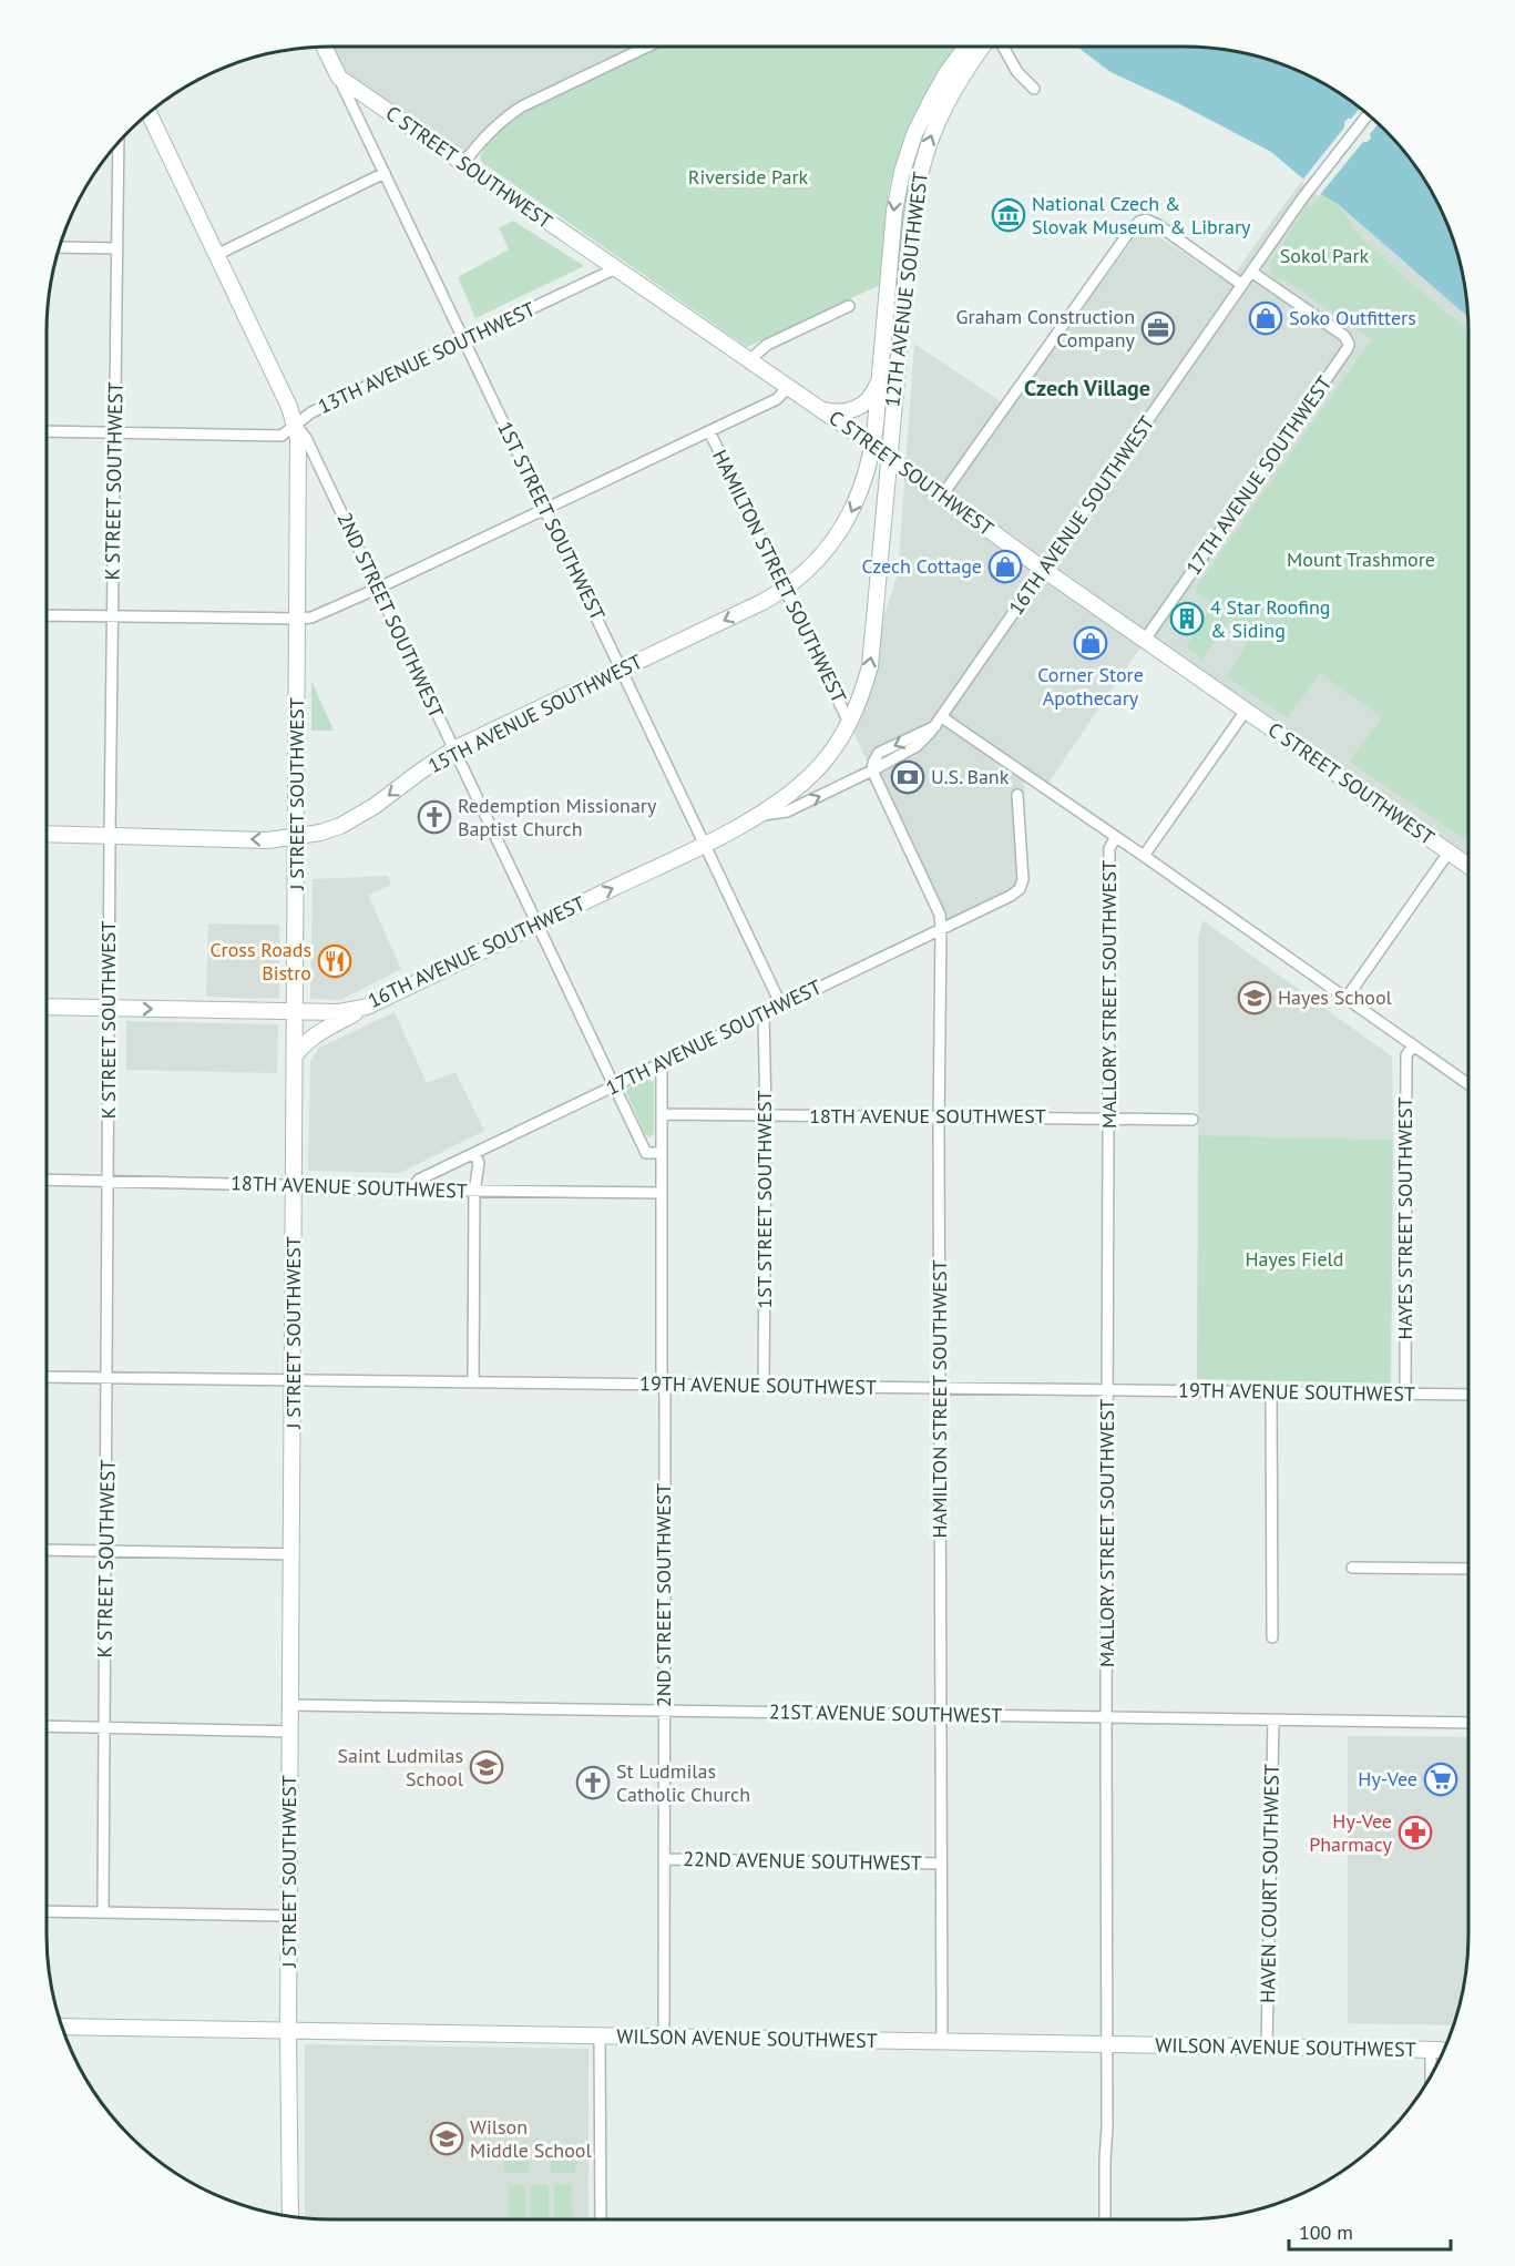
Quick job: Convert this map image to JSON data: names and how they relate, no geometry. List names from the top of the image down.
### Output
{
  "streets": {
    "main road": [
      "C STREET SOUTHWEST",
      "12TH AVENUE SOUTHWEST",
      "16TH AVENUE SOUTHWEST",
      "1ST STREET SOUTHWEST",
      "2ND STREET SOUTHWEST",
      "15TH AVENUE SOUTHWEST",
      "J STREET SOUTHWEST",
      "WILSON AVENUE SOUTHWEST"
    ],
    "street": [
      "13TH AVENUE SOUTHWEST",
      "17TH AVENUE SOUTHWEST",
      "K STREET SOUTHWEST",
      "HAMILTON STREET SOUTHWEST",
      "MALLORY STREET SOUTHWEST",
      "18TH AVENUE SOUTHWEST",
      "HAYES STREET SOUTHWEST",
      "19TH AVENUE SOUTHWEST",
      "21ST AVENUE SOUTHWEST",
      "22ND AVENUE SOUTHWEST",
      "HAVEN COURT SOUTHWEST"
    ]
  },
  "crossings": [
    ["C STREET SOUTHWEST", "12TH AVENUE SOUTHWEST"],
    ["C STREET SOUTHWEST", "13TH AVENUE SOUTHWEST"],
    ["C STREET SOUTHWEST", "17TH AVENUE SOUTHWEST"],
    ["C STREET SOUTHWEST", "16TH AVENUE SOUTHWEST"],
    ["C STREET SOUTHWEST", "1ST STREET SOUTHWEST"],
    ["C STREET SOUTHWEST", "15TH AVENUE SOUTHWEST"],
    ["12TH AVENUE SOUTHWEST", "16TH AVENUE SOUTHWEST"],
    ["12TH AVENUE SOUTHWEST", "1ST STREET SOUTHWEST"],
    ["12TH AVENUE SOUTHWEST", "HAMILTON STREET SOUTHWEST"],
    ["12TH AVENUE SOUTHWEST", "15TH AVENUE SOUTHWEST"],
    ["13TH AVENUE SOUTHWEST", "K STREET SOUTHWEST"],
    ["13TH AVENUE SOUTHWEST", "1ST STREET SOUTHWEST"],
    ["13TH AVENUE SOUTHWEST", "2ND STREET SOUTHWEST"],
    ["13TH AVENUE SOUTHWEST", "J STREET SOUTHWEST"],
    ["17TH AVENUE SOUTHWEST", "16TH AVENUE SOUTHWEST"],
    ["17TH AVENUE SOUTHWEST", "1ST STREET SOUTHWEST"],
    ["17TH AVENUE SOUTHWEST", "HAMILTON STREET SOUTHWEST"],
    ["17TH AVENUE SOUTHWEST", "2ND STREET SOUTHWEST"],
    ["17TH AVENUE SOUTHWEST", "18TH AVENUE SOUTHWEST"],
    ["K STREET SOUTHWEST", "16TH AVENUE SOUTHWEST"],
    ["K STREET SOUTHWEST", "15TH AVENUE SOUTHWEST"],
    ["K STREET SOUTHWEST", "18TH AVENUE SOUTHWEST"],
    ["K STREET SOUTHWEST", "19TH AVENUE SOUTHWEST"],
    ["16TH AVENUE SOUTHWEST", "1ST STREET SOUTHWEST"],
    ["16TH AVENUE SOUTHWEST", "HAMILTON STREET SOUTHWEST"],
    ["16TH AVENUE SOUTHWEST", "2ND STREET SOUTHWEST"],
    ["16TH AVENUE SOUTHWEST", "J STREET SOUTHWEST"],
    ["1ST STREET SOUTHWEST", "15TH AVENUE SOUTHWEST"],
    ["1ST STREET SOUTHWEST", "18TH AVENUE SOUTHWEST"],
    ["1ST STREET SOUTHWEST", "19TH AVENUE SOUTHWEST"],
    ["HAMILTON STREET SOUTHWEST", "15TH AVENUE SOUTHWEST"],
    ["HAMILTON STREET SOUTHWEST", "18TH AVENUE SOUTHWEST"],
    ["HAMILTON STREET SOUTHWEST", "19TH AVENUE SOUTHWEST"],
    ["HAMILTON STREET SOUTHWEST", "21ST AVENUE SOUTHWEST"],
    ["HAMILTON STREET SOUTHWEST", "22ND AVENUE SOUTHWEST"],
    ["HAMILTON STREET SOUTHWEST", "WILSON AVENUE SOUTHWEST"],
    ["2ND STREET SOUTHWEST", "15TH AVENUE SOUTHWEST"],
    ["2ND STREET SOUTHWEST", "J STREET SOUTHWEST"],
    ["2ND STREET SOUTHWEST", "18TH AVENUE SOUTHWEST"],
    ["2ND STREET SOUTHWEST", "19TH AVENUE SOUTHWEST"],
    ["2ND STREET SOUTHWEST", "21ST AVENUE SOUTHWEST"],
    ["2ND STREET SOUTHWEST", "22ND AVENUE SOUTHWEST"],
    ["2ND STREET SOUTHWEST", "WILSON AVENUE SOUTHWEST"],
    ["15TH AVENUE SOUTHWEST", "J STREET SOUTHWEST"],
    ["J STREET SOUTHWEST", "18TH AVENUE SOUTHWEST"],
    ["J STREET SOUTHWEST", "19TH AVENUE SOUTHWEST"],
    ["J STREET SOUTHWEST", "21ST AVENUE SOUTHWEST"],
    ["J STREET SOUTHWEST", "WILSON AVENUE SOUTHWEST"],
    ["MALLORY STREET SOUTHWEST", "18TH AVENUE SOUTHWEST"],
    ["MALLORY STREET SOUTHWEST", "19TH AVENUE SOUTHWEST"],
    ["MALLORY STREET SOUTHWEST", "21ST AVENUE SOUTHWEST"],
    ["MALLORY STREET SOUTHWEST", "WILSON AVENUE SOUTHWEST"],
    ["HAYES STREET SOUTHWEST", "19TH AVENUE SOUTHWEST"],
    ["21ST AVENUE SOUTHWEST", "HAVEN COURT SOUTHWEST"],
    ["HAVEN COURT SOUTHWEST", "WILSON AVENUE SOUTHWEST"]
  ],
  "one_way": ["15TH AVENUE SOUTHWEST"],
  "districts": ["Czech Village"],
  "parks": [
    "Riverside Park",
    "Sokol Park",
    "Mount Trashmore",
    "Hayes Field"
  ],
  "places": {
    "museum": ["National Czech & Slovak Museum & Library"],
    "shop": ["Soko Outfitters", "Czech Cottage", "Corner Store Apothecary"],
    "office": ["Graham Construction Company"],
    "building": ["4 Star Roofing & Siding"],
    "bank": ["U.S. Bank"],
    "church": ["Redemption Missionary Baptist Church", "St Ludmilas Catholic Church"],
    "restaurant": ["Cross Roads Bistro"],
    "school or university": ["Hayes School", "Saint Ludmilas School", "Wilson Middle School"],
    "supermarket": ["Hy-Vee"],
    "pharmacy": ["Hy-Vee Pharmacy"]
  },
  "scale_bar": "100 m"
}
